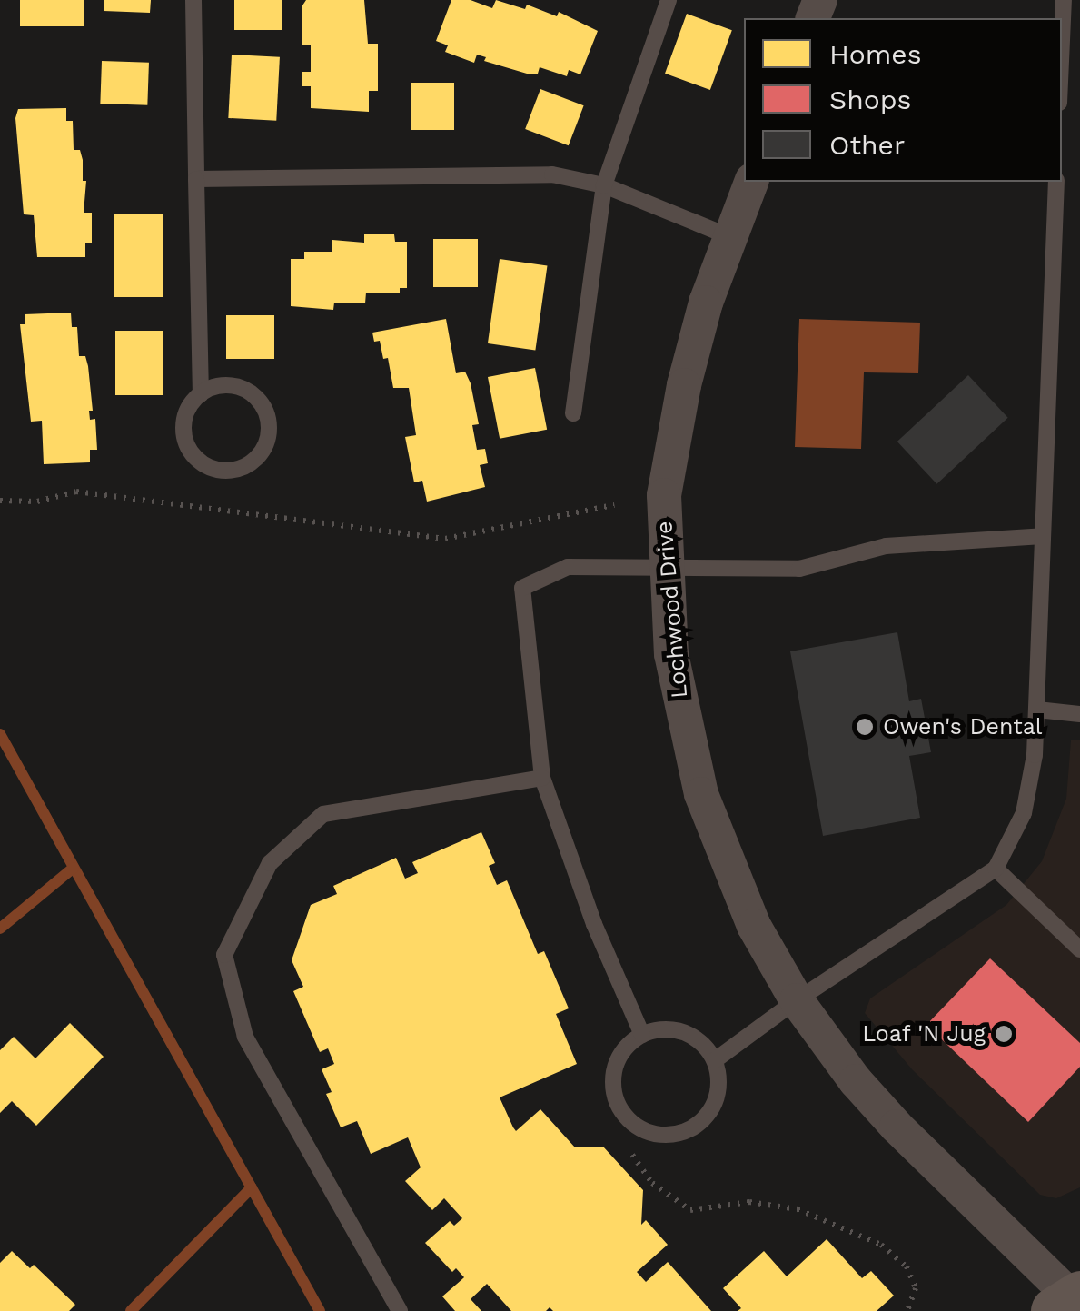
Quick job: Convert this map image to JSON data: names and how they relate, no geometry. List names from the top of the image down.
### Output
{
  "streets": {
    "street": ["Lochwood Drive"]
  },
  "places": ["Owen's Dental", "Loaf 'N Jug"],
  "legend": ["Homes", "Shops", "Other"]
}
